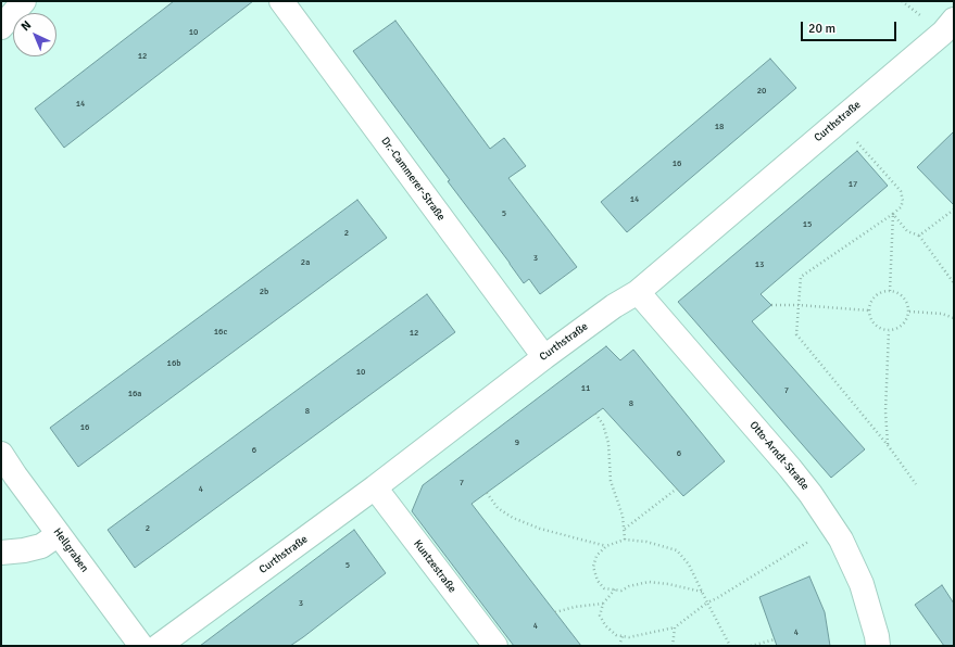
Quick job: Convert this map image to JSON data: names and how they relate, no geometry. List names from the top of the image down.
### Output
{
  "streets": {
    "street": [
      "Curthstraße",
      "Dr.-Cammerer-Straße",
      "Otto-Arndt-Straße",
      "Hellgraben",
      "Kuntzestraße"
    ]
  },
  "crossings": [
    ["Curthstraße", "Dr.-Cammerer-Straße"],
    ["Curthstraße", "Otto-Arndt-Straße"],
    ["Curthstraße", "Kuntzestraße"]
  ],
  "house_numbers": [
    "10",
    "12",
    "20",
    "14",
    "18",
    "16",
    "17",
    "14",
    "5",
    "15",
    "2",
    "3",
    "2a",
    "13",
    "2b",
    "16c",
    "12",
    "16b",
    "10",
    "11",
    "7",
    "16a",
    "8",
    "8",
    "16",
    "9",
    "6",
    "6",
    "7",
    "4",
    "2",
    "5",
    "3",
    "4",
    "4"
  ],
  "scale_bar": "20 m",
  "north": "top left"
}
